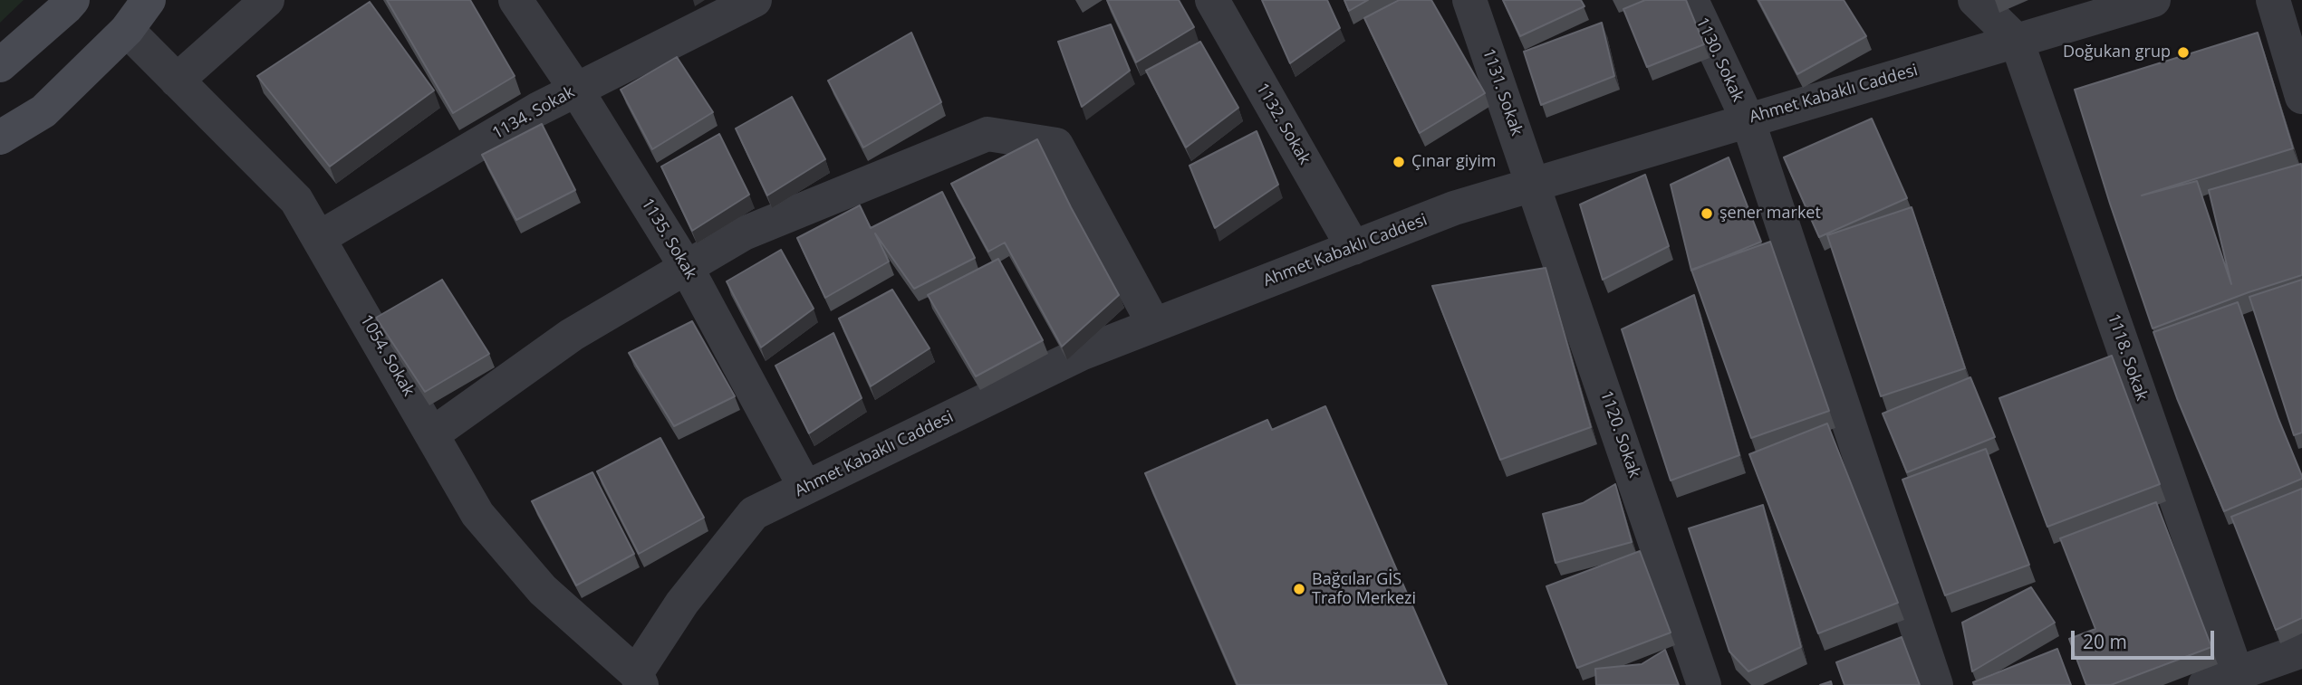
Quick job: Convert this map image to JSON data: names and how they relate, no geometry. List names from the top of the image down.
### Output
{
  "streets": {
    "street": [
      "1130. Sokak",
      "1131. Sokak",
      "Ahmet Kabaklı Caddesi",
      "1134. Sokak",
      "1132. Sokak",
      "1135. Sokak",
      "1054. Sokak",
      "1118. Sokak",
      "1120. Sokak"
    ]
  },
  "crossings": [
    ["1130. Sokak", "Ahmet Kabaklı Caddesi"],
    ["1131. Sokak", "Ahmet Kabaklı Caddesi"],
    ["1131. Sokak", "1120. Sokak"],
    ["Ahmet Kabaklı Caddesi", "1132. Sokak"],
    ["Ahmet Kabaklı Caddesi", "1135. Sokak"],
    ["Ahmet Kabaklı Caddesi", "1054. Sokak"],
    ["Ahmet Kabaklı Caddesi", "1118. Sokak"],
    ["Ahmet Kabaklı Caddesi", "1120. Sokak"],
    ["1134. Sokak", "1135. Sokak"],
    ["1134. Sokak", "1054. Sokak"]
  ],
  "places": [
    "Doğukan grup",
    "Çınar giyim",
    "şener market",
    "Bağcılar GİS Trafo Merkezi"
  ],
  "scale_bar": "20 m"
}
